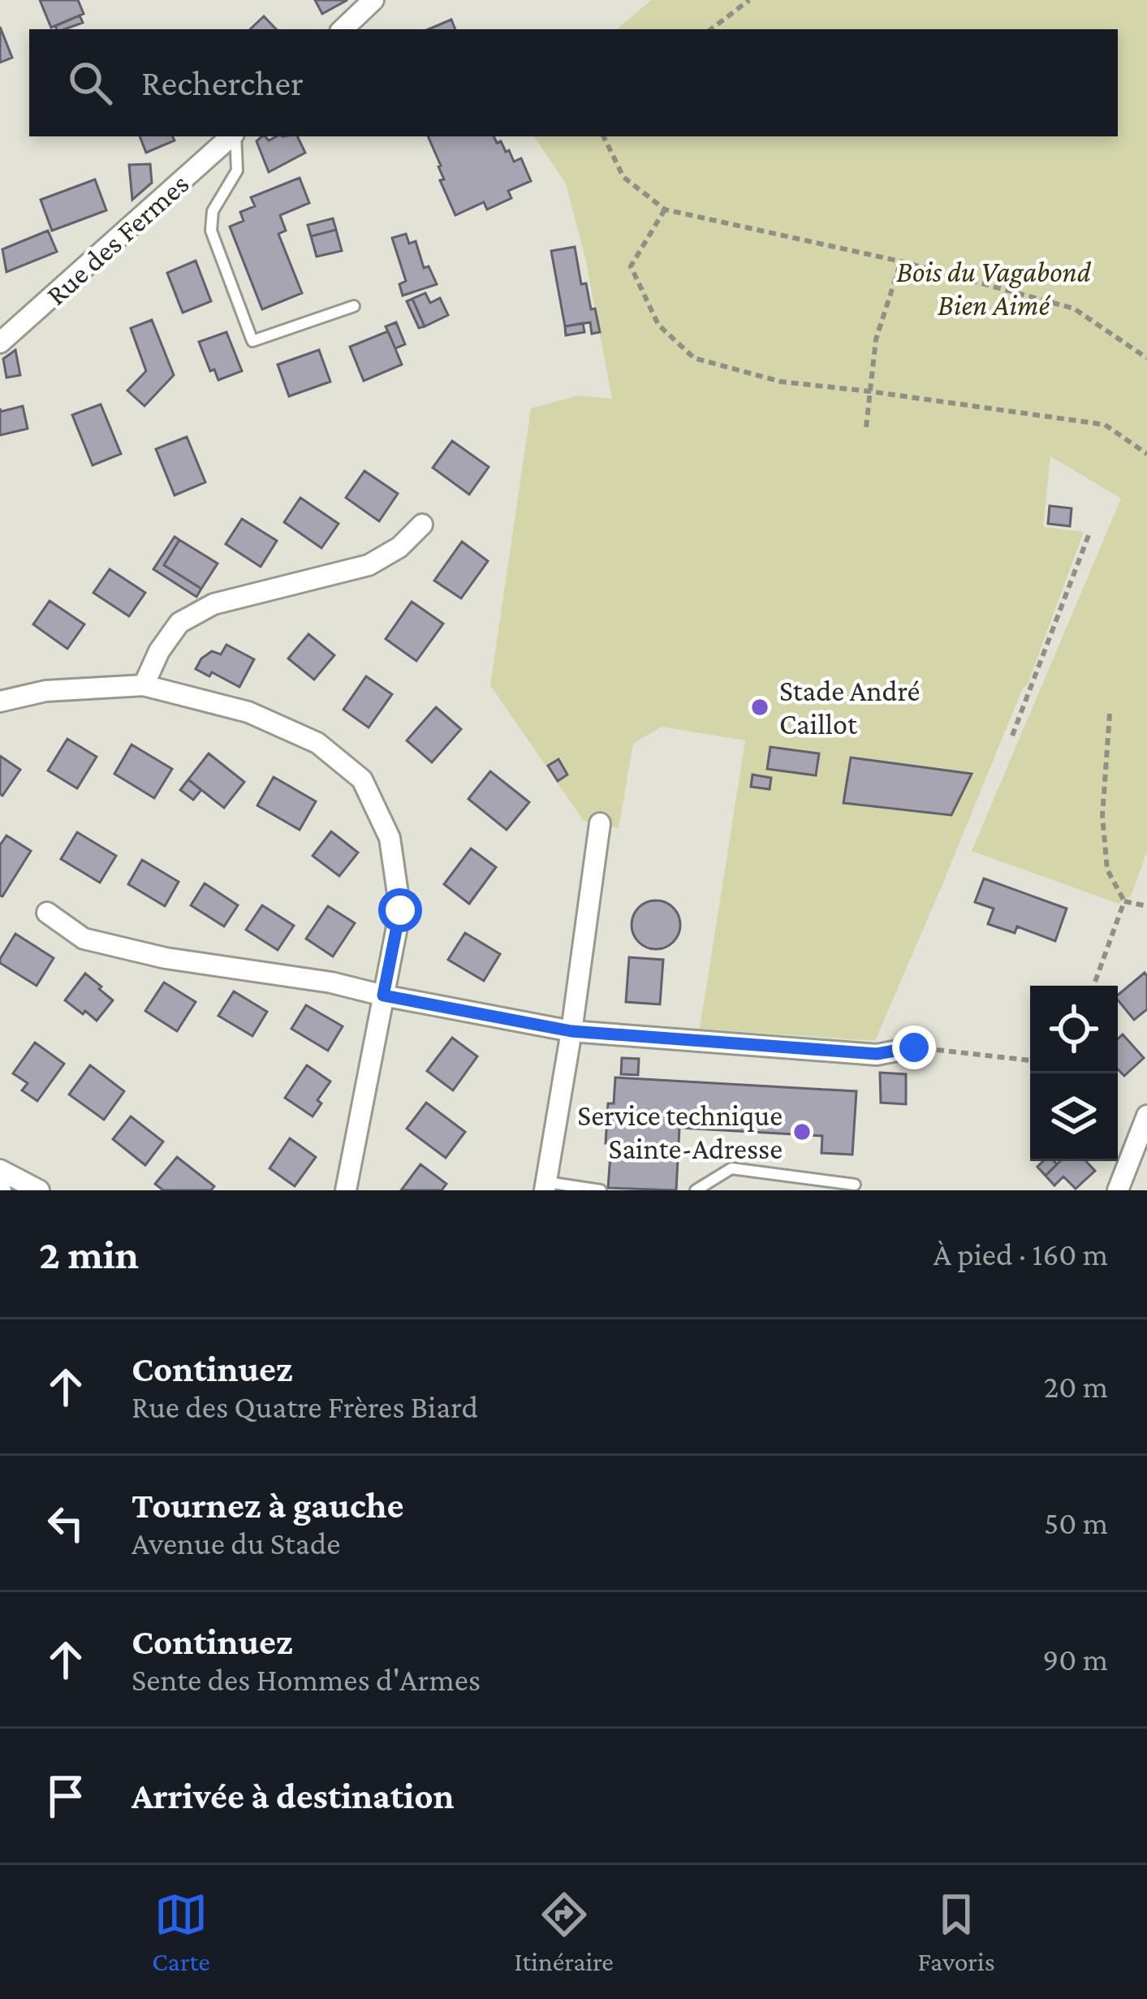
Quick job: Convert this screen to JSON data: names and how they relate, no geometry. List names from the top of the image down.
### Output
{
  "streets": {
    "street": ["Rue des Fermes"]
  },
  "parks": ["Bois du Vagabond Bien Aimé"],
  "places": ["Stade André Caillot", "Service technique Sainte-Adresse"],
  "page": {
    "search": "Rechercher",
    "heading": ["2 min", "À pied · 160 m"],
    "list": [
      ["Continuez", "Rue des Quatre Frères Biard", "20 m"],
      ["Tournez à gauche", "Avenue du Stade", "50 m"],
      ["Continuez", "Sente des Hommes d'Armes", "90 m"],
      "Arrivée à destination"
    ],
    "nav": ["Carte", "Itinéraire", "Favoris"]
  }
}
